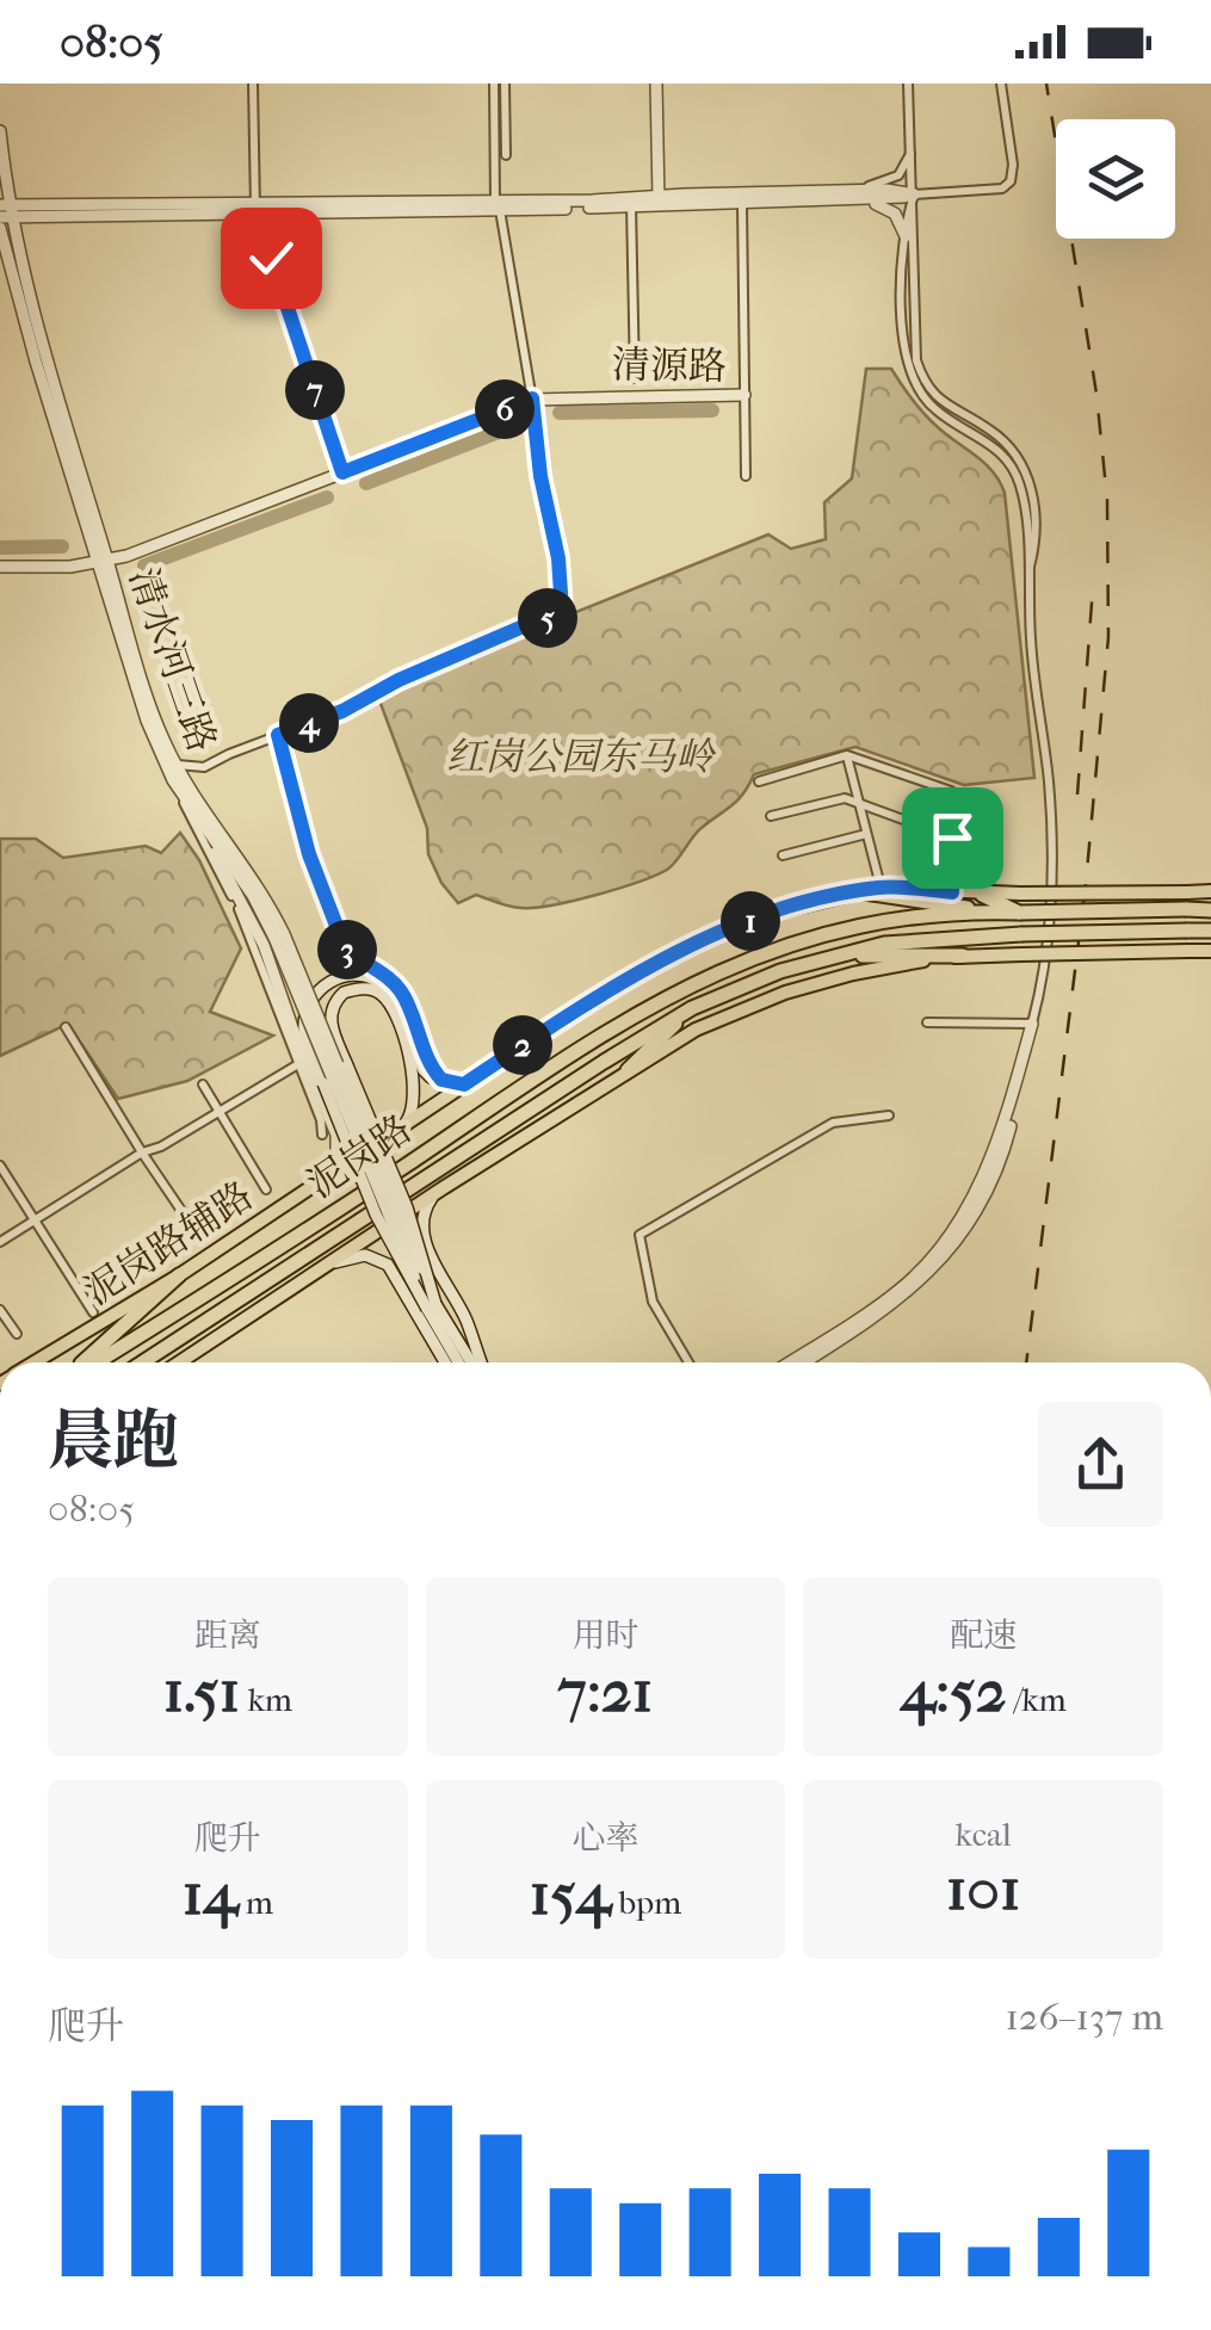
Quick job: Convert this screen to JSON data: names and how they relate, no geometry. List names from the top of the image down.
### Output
{
  "streets": {
    "highway": ["泥岗路"],
    "main road": ["泥岗路辅路"],
    "street": ["清源路", "清水河三路"]
  },
  "crossings": [
    ["清源路", "清水河三路"]
  ],
  "parks": ["红岗公园东马岭"],
  "page": {
    "status": "08:05",
    "pins": [
      "7",
      "6",
      "5",
      "4",
      "1",
      "3",
      "2"
    ],
    "heading": ["晨跑", "08:05"],
    "stats": [
      ["距离", "1.51 km"],
      ["用时", "7:21"],
      ["配速", "4:52 /km"],
      ["爬升", "14 m"],
      ["心率", "154 bpm"],
      ["kcal", "101"]
    ],
    "chart": ["爬升", "126–137 m"]
  }
}
